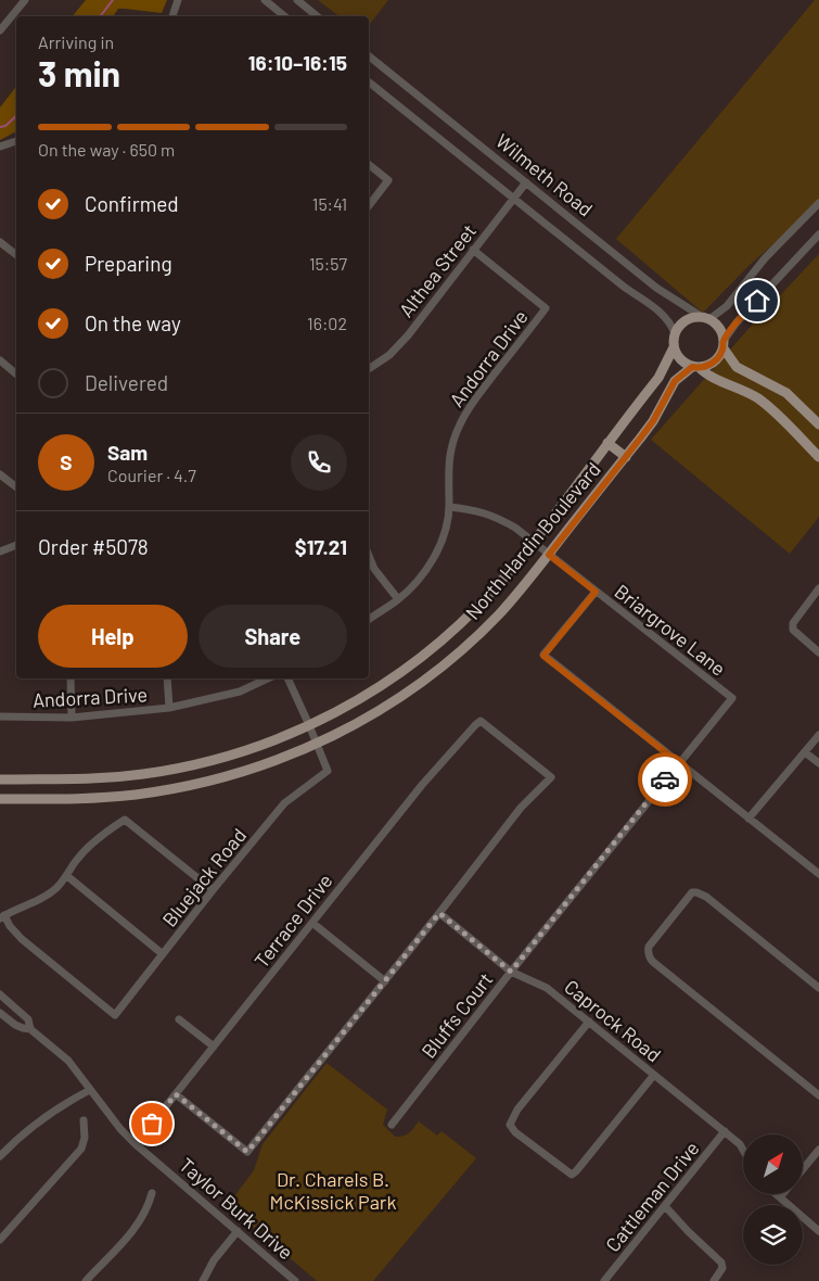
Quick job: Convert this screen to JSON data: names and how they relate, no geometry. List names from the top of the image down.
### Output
{
  "streets": {
    "main road": ["North Hardin Boulevard"],
    "street": [
      "Wilmeth Road",
      "Althea Street",
      "Andorra Drive",
      "Briargrove Lane",
      "Bluejack Road",
      "Terrace Drive",
      "Bluffs Court",
      "Caprock Road",
      "Cattleman Drive",
      "Taylor Burk Drive"
    ]
  },
  "crossings": [
    ["Wilmeth Road", "Althea Street"],
    ["Wilmeth Road", "North Hardin Boulevard"],
    ["Althea Street", "Andorra Drive"],
    ["Andorra Drive", "Briargrove Lane"],
    ["North Hardin Boulevard", "Briargrove Lane"],
    ["North Hardin Boulevard", "Bluejack Road"],
    ["Briargrove Lane", "Bluffs Court"],
    ["Terrace Drive", "Caprock Road"],
    ["Terrace Drive", "Taylor Burk Drive"],
    ["Bluffs Court", "Caprock Road"],
    ["Caprock Road", "Cattleman Drive"]
  ],
  "parks": ["Dr. Charels B. McKissick Park"],
  "north": "top right",
  "page": {
    "heading": ["3 min", "Arriving in", "16:10–16:15"],
    "panel": [
      "Sam",
      "Courier · 4.7",
      "Order #5078",
      "$17.21"
    ],
    "bar": "On the way · 650 m",
    "list": [
      ["Confirmed", "15:41"],
      ["Preparing", "15:57"],
      ["On the way", "16:02"],
      "Delivered"
    ],
    "round": "S",
    "buttons": ["Help", "Share"]
  }
}
